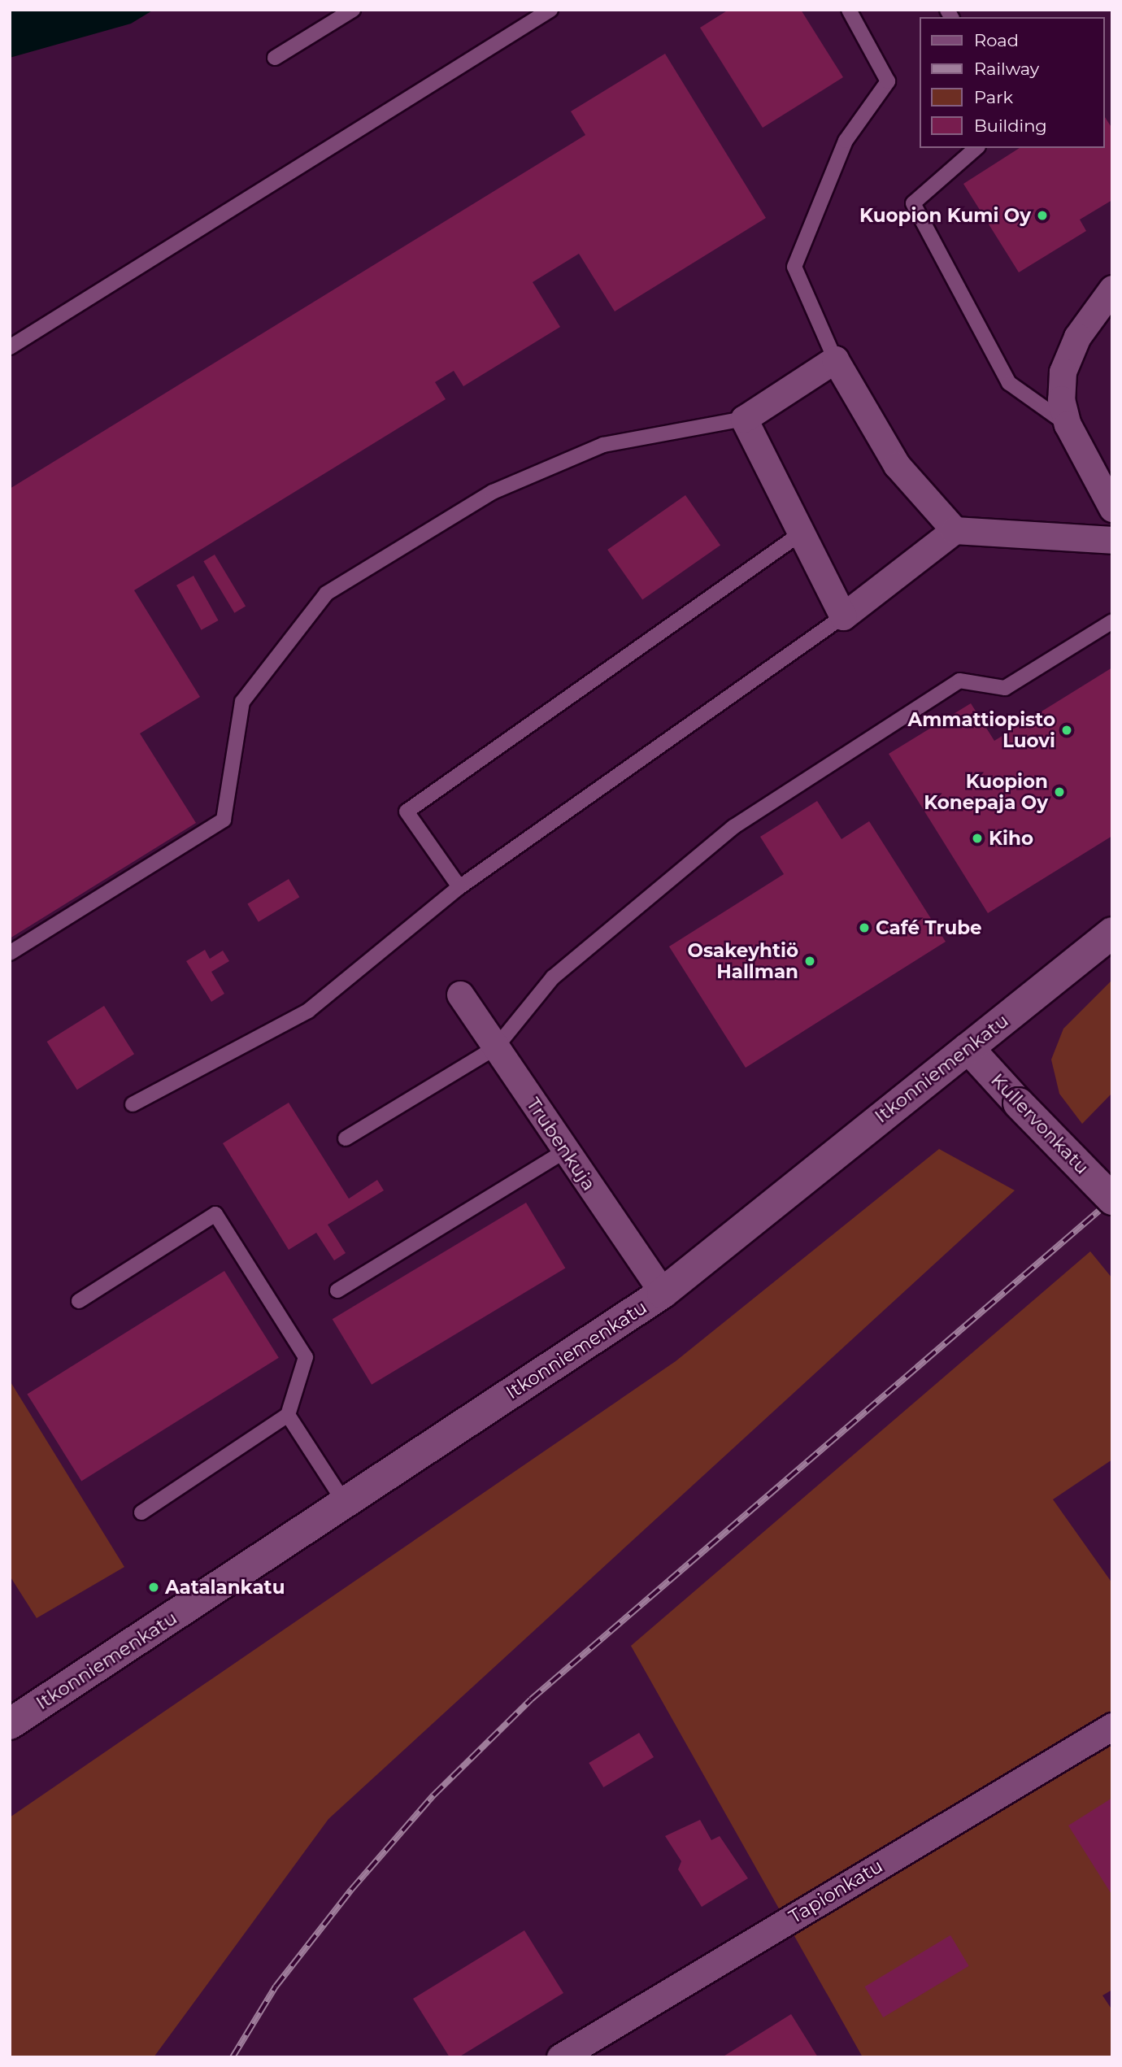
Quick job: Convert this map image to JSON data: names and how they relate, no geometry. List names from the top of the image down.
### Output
{
  "streets": {
    "street": [
      "Itkonniemenkatu",
      "Kullervonkatu",
      "Trubenkuja",
      "Tapionkatu"
    ]
  },
  "crossings": [
    ["Itkonniemenkatu", "Kullervonkatu"],
    ["Itkonniemenkatu", "Trubenkuja"]
  ],
  "places": [
    "Kuopion Kumi Oy",
    "Ammattiopisto Luovi",
    "Kuopion Konepaja Oy",
    "Kiho",
    "Café Trube",
    "Osakeyhtiö Hallman",
    "Aatalankatu"
  ],
  "legend": [
    "Road",
    "Railway",
    "Park",
    "Building"
  ]
}
